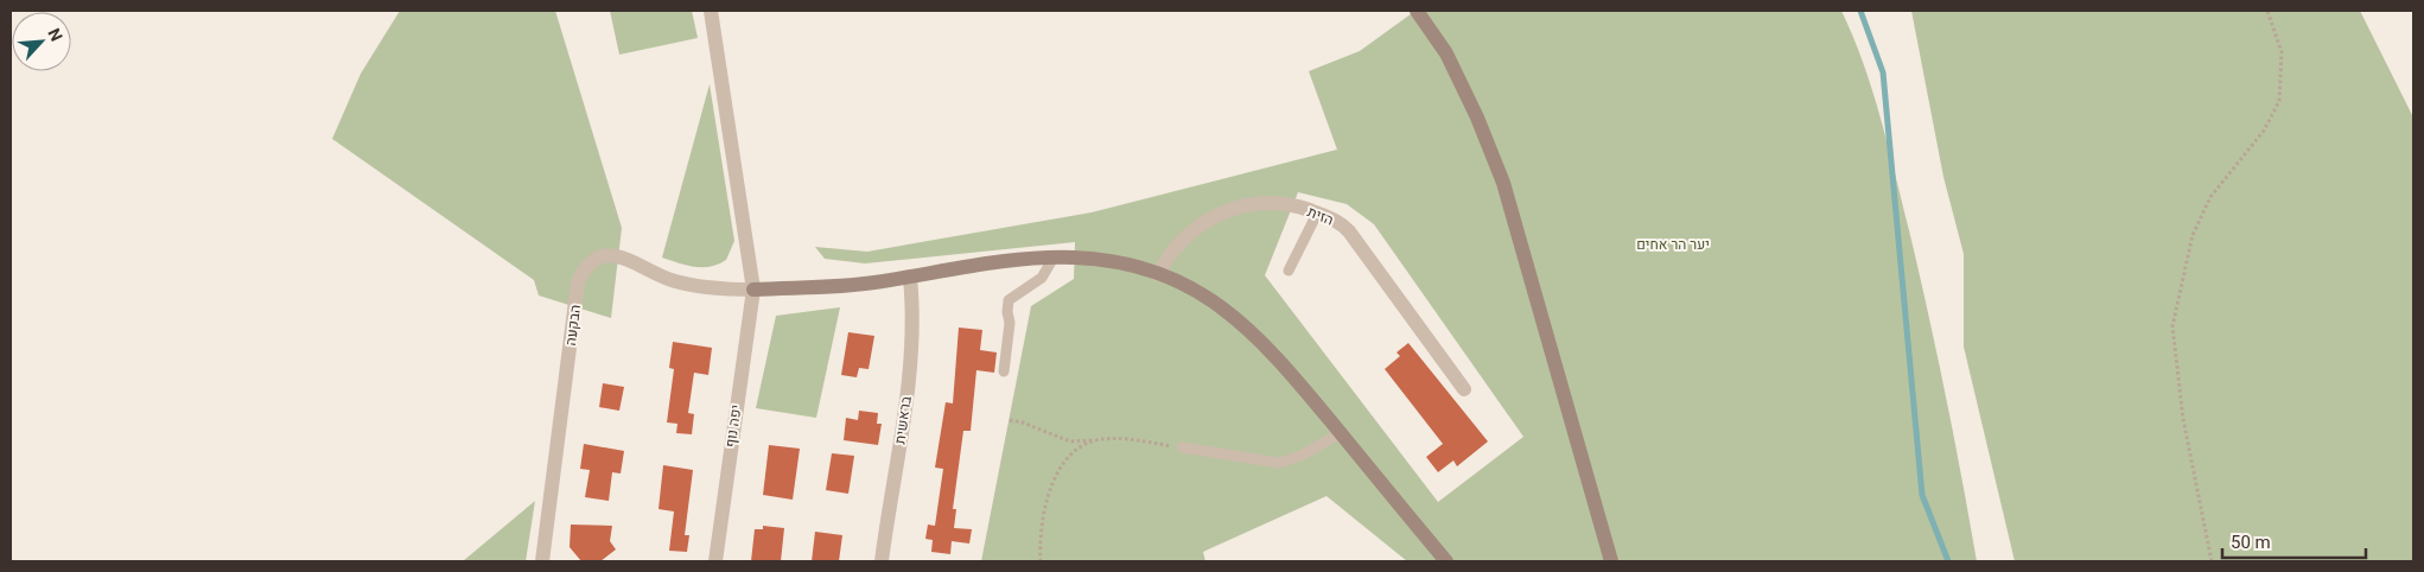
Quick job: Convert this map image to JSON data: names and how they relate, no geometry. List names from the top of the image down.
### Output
{
  "streets": {
    "street": [
      "הזית",
      "הבקעה",
      "בראשית",
      "יפה נוף"
    ]
  },
  "crossings": [
    ["הבקעה", "יפה נוף"]
  ],
  "parks": ["יער הר אחים"],
  "scale_bar": "50 m",
  "north": "top right"
}
